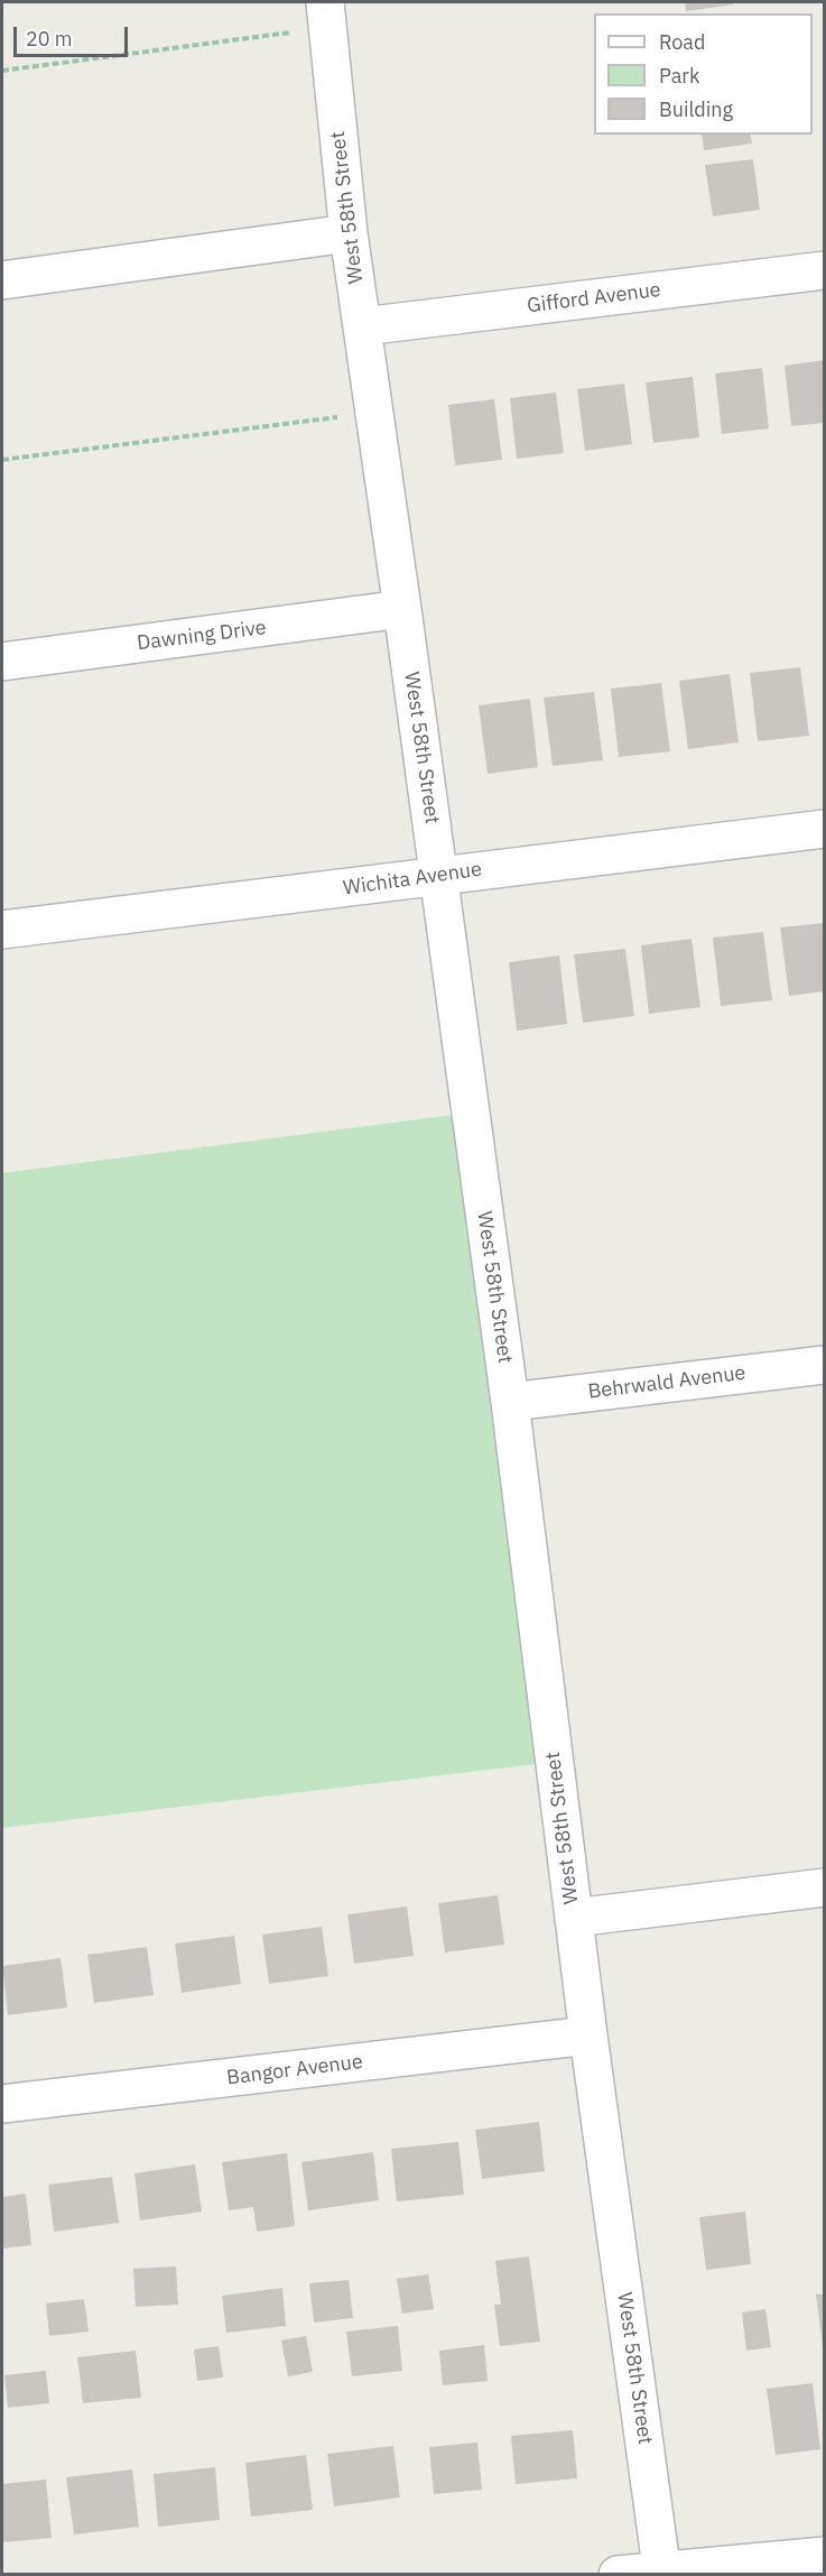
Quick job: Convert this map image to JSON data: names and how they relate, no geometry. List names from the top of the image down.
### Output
{
  "streets": {
    "street": [
      "West 58th Street",
      "Gifford Avenue",
      "Dawning Drive",
      "Wichita Avenue",
      "Behrwald Avenue",
      "Bangor Avenue"
    ]
  },
  "crossings": [
    ["West 58th Street", "Gifford Avenue"],
    ["West 58th Street", "Dawning Drive"],
    ["West 58th Street", "Wichita Avenue"],
    ["West 58th Street", "Behrwald Avenue"],
    ["West 58th Street", "Bangor Avenue"]
  ],
  "legend": ["Road", "Park", "Building"],
  "scale_bar": "20 m"
}
